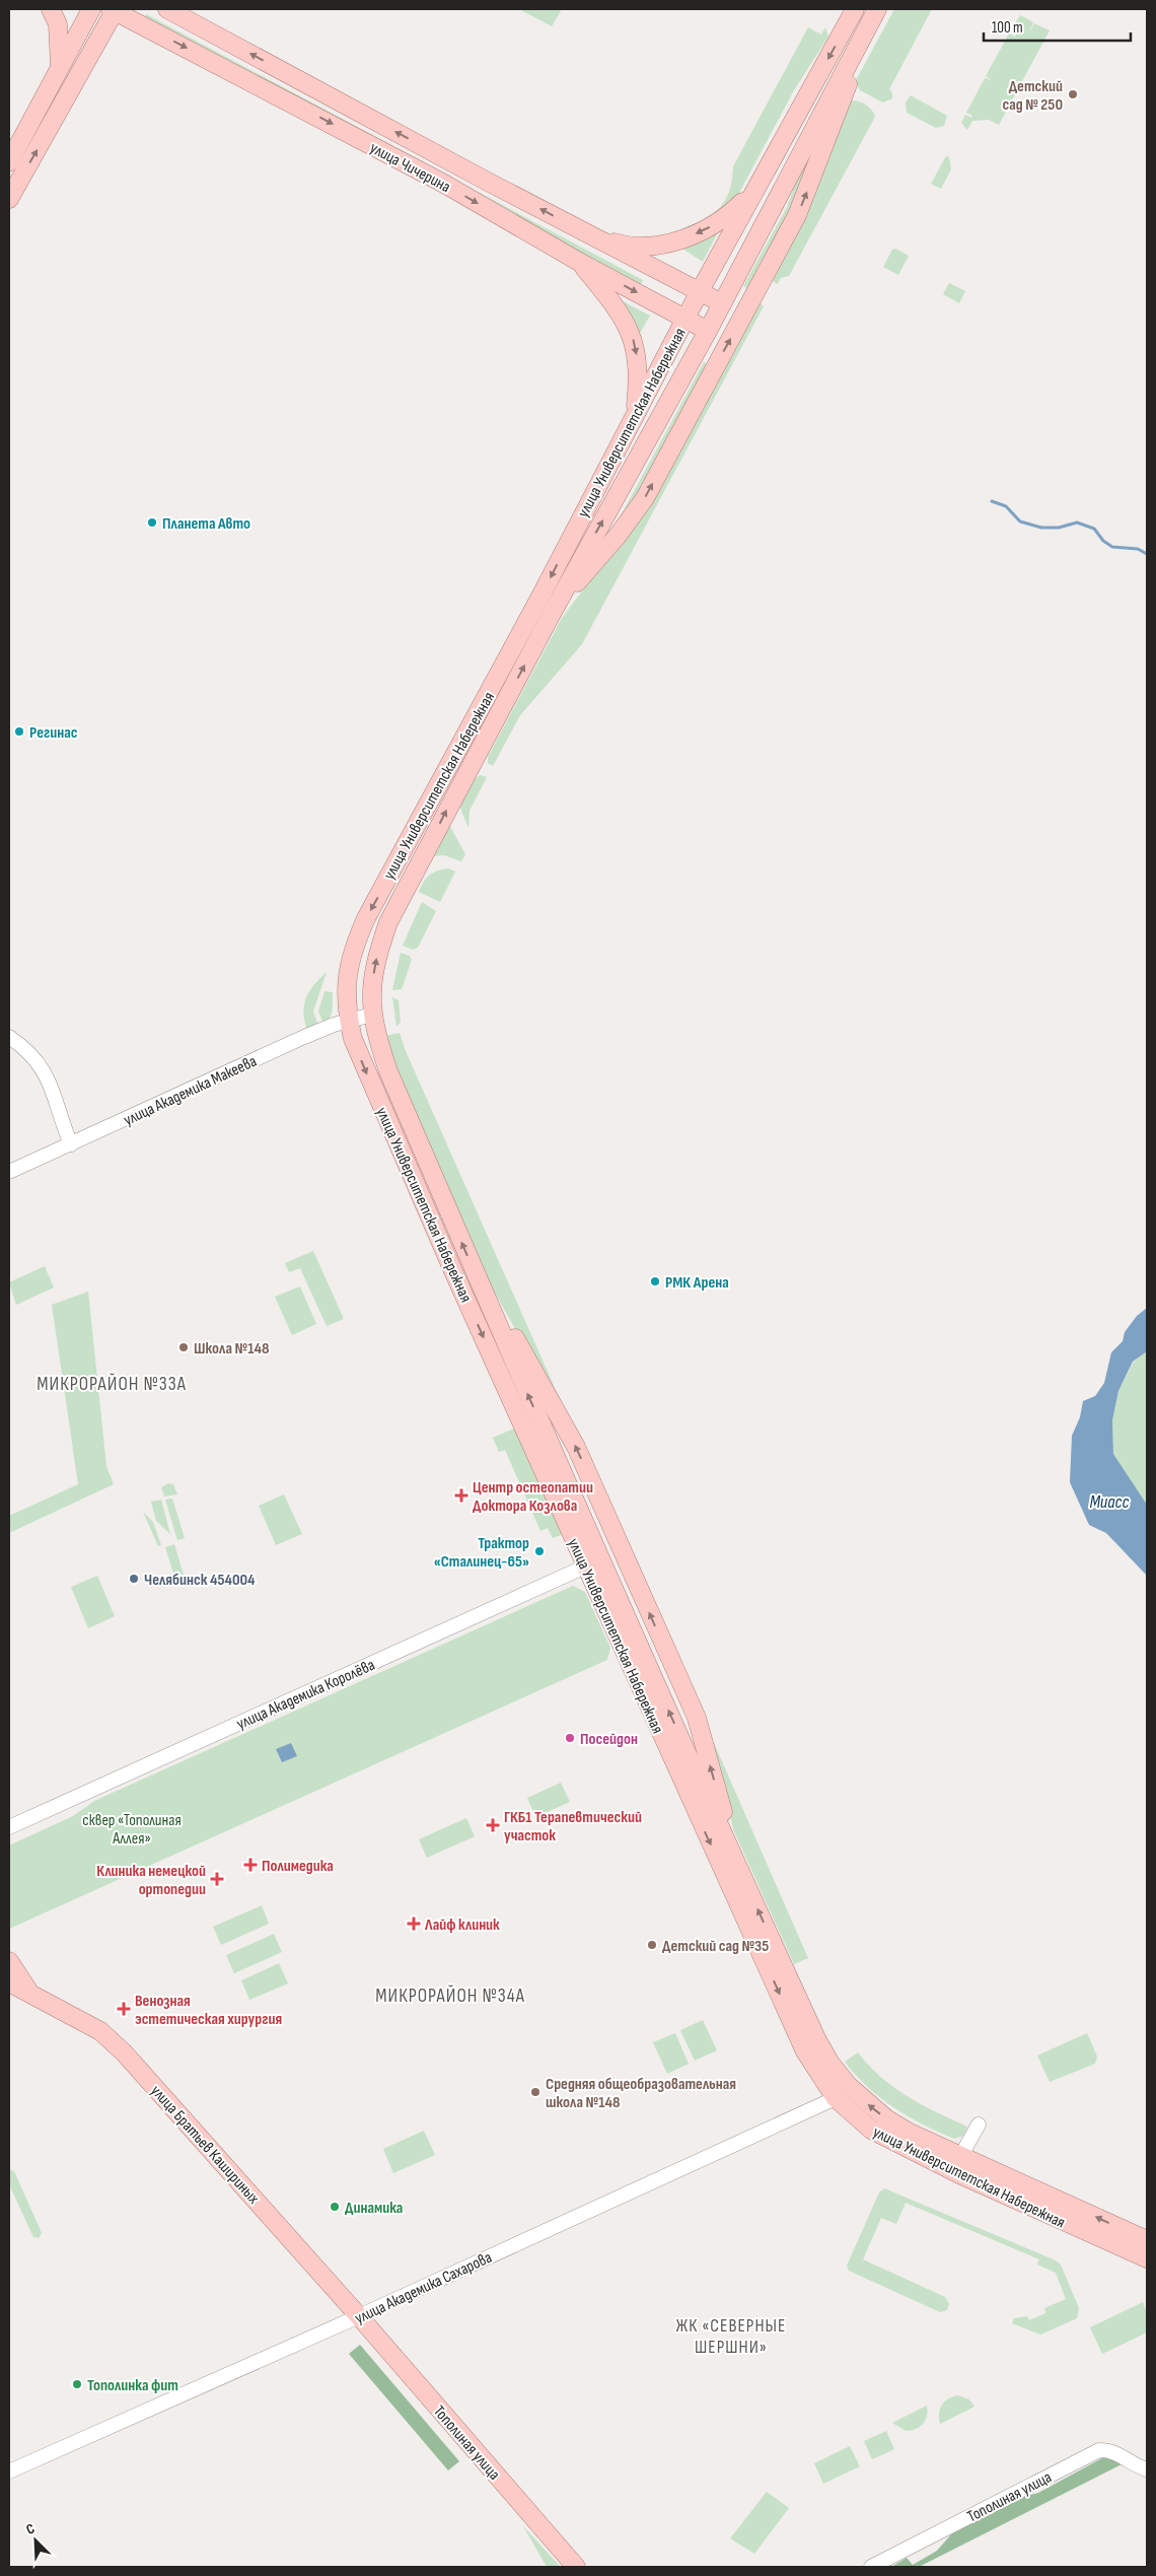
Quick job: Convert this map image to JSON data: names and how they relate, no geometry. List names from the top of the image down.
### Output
{
  "streets": {
    "main road": [
      "улица Чичерина",
      "улица Университетская Набережная",
      "улица Братьев Кашириных",
      "Тополиная улица"
    ],
    "street": ["улица Академика Макеева", "улица Академика Королёва", "улица Академика Сахарова"]
  },
  "crossings": [
    ["улица Чичерина", "улица Университетская Набережная"],
    ["улица Университетская Набережная", "улица Академика Макеева"],
    ["улица Университетская Набережная", "улица Академика Королёва"],
    ["улица Университетская Набережная", "улица Академика Сахарова"],
    ["улица Братьев Кашириных", "улица Академика Сахарова"],
    ["улица Братьев Кашириных", "Тополиная улица"],
    ["улица Академика Сахарова", "Тополиная улица"]
  ],
  "districts": ["МИКРОРАЙОН №33А", "МИКРОРАЙОН №34А", "ЖК «СЕВЕРНЫЕ ШЕРШНИ»"],
  "water": ["Миасс"],
  "parks": ["сквер «Тополиная Аллея»"],
  "places": {
    "other": [
      "Детский сад № 250",
      "Планета Авто",
      "Регинас",
      "РМК Арена",
      "Школа №148",
      "Трактор «Сталинец-65»",
      "Челябинск 454004",
      "Посейдон",
      "Детский сад №35",
      "Средняя общеобразовательная школа №148",
      "Динамика",
      "Тополинка фит"
    ],
    "health": [
      "Центр остеопатии Доктора Козлова",
      "ГКБ1 Терапевтический участок",
      "Полимедика",
      "Клиника немецкой ортопедии",
      "Лайф клиник",
      "Венозная эстетическая хирургия"
    ]
  },
  "scale_bar": "100 m",
  "north": "top left"
}
